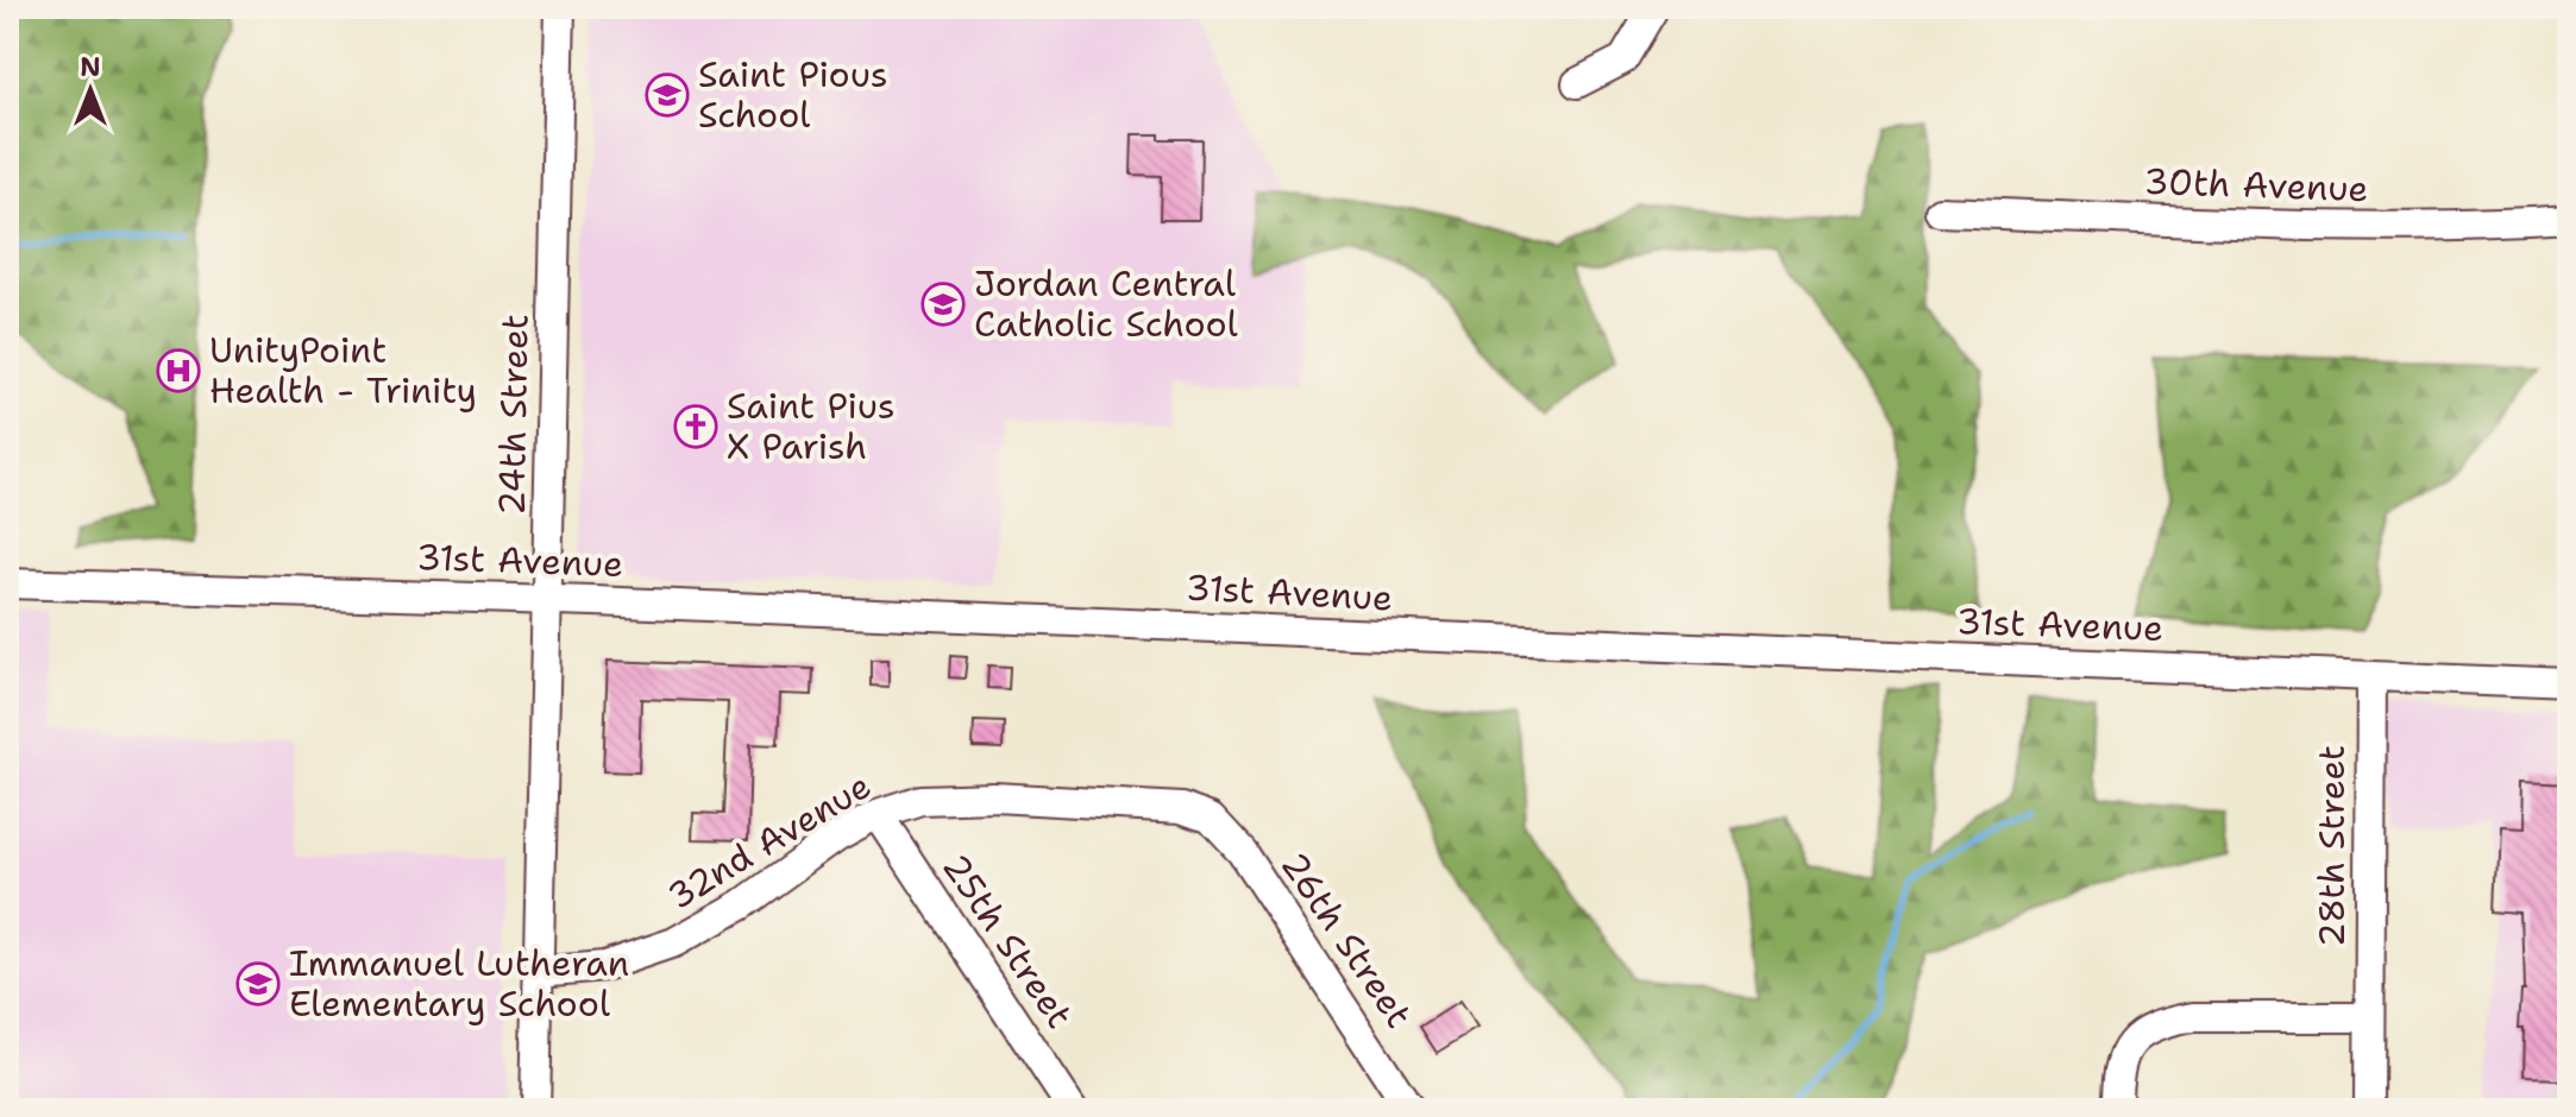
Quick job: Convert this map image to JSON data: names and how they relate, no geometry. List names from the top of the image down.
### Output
{
  "streets": {
    "street": [
      "30th Avenue",
      "24th Street",
      "31st Avenue",
      "32nd Avenue",
      "28th Street",
      "26th Street",
      "25th Street"
    ]
  },
  "crossings": [
    ["24th Street", "31st Avenue"],
    ["24th Street", "32nd Avenue"],
    ["31st Avenue", "28th Street"],
    ["32nd Avenue", "26th Street"],
    ["32nd Avenue", "25th Street"]
  ],
  "places": {
    "school or university": ["Saint Pious School", "Jordan Central Catholic School", "Immanuel Lutheran Elementary School"],
    "hospital": ["UnityPoint Health - Trinity"],
    "church": ["Saint Pius X Parish"]
  },
  "north": "top"
}
